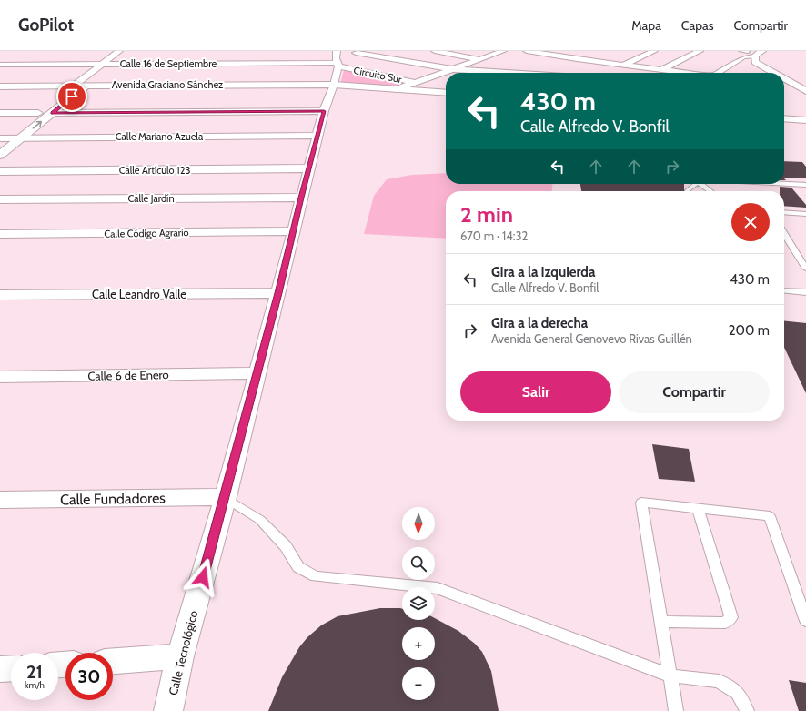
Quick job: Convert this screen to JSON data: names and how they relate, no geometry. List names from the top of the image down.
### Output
{
  "streets": {
    "street": [
      "Calle 16 de Septiembre",
      "Circuito Sur",
      "Avenida Graciano Sánchez",
      "Calle Mariano Azuela",
      "Calle Artículo 123",
      "Calle Jardín",
      "Calle Código Agrario",
      "Calle Leandro Valle",
      "Calle 6 de Enero",
      "Calle Fundadores",
      "Calle Tecnológico"
    ]
  },
  "crossings": [
    ["Calle 16 de Septiembre", "Circuito Sur"],
    ["Calle 16 de Septiembre", "Calle Tecnológico"],
    ["Circuito Sur", "Calle Tecnológico"],
    ["Avenida Graciano Sánchez", "Calle Tecnológico"],
    ["Calle Mariano Azuela", "Calle Tecnológico"],
    ["Calle Artículo 123", "Calle Tecnológico"],
    ["Calle Jardín", "Calle Tecnológico"],
    ["Calle Código Agrario", "Calle Tecnológico"],
    ["Calle Leandro Valle", "Calle Tecnológico"],
    ["Calle 6 de Enero", "Calle Tecnológico"],
    ["Calle Fundadores", "Calle Tecnológico"]
  ],
  "north": "bottom",
  "page": {
    "header": "GoPilot",
    "nav": ["Mapa", "Capas", "Compartir"],
    "turn": ["430 m", "Calle Alfredo V. Bonfil"],
    "heading": ["2 min", "670 m · 14:32"],
    "list": [
      {
        "name": "Gira a la izquierda",
        "note": "Calle Alfredo V. Bonfil",
        "value": "430 m"
      },
      {
        "name": "Gira a la derecha",
        "note": "Avenida General Genovevo Rivas Guillén",
        "value": "200 m"
      }
    ],
    "buttons": ["Salir", "Compartir"],
    "map_buttons": ["+", "−"],
    "speed": "21 km/h",
    "limit": "30"
  }
}
